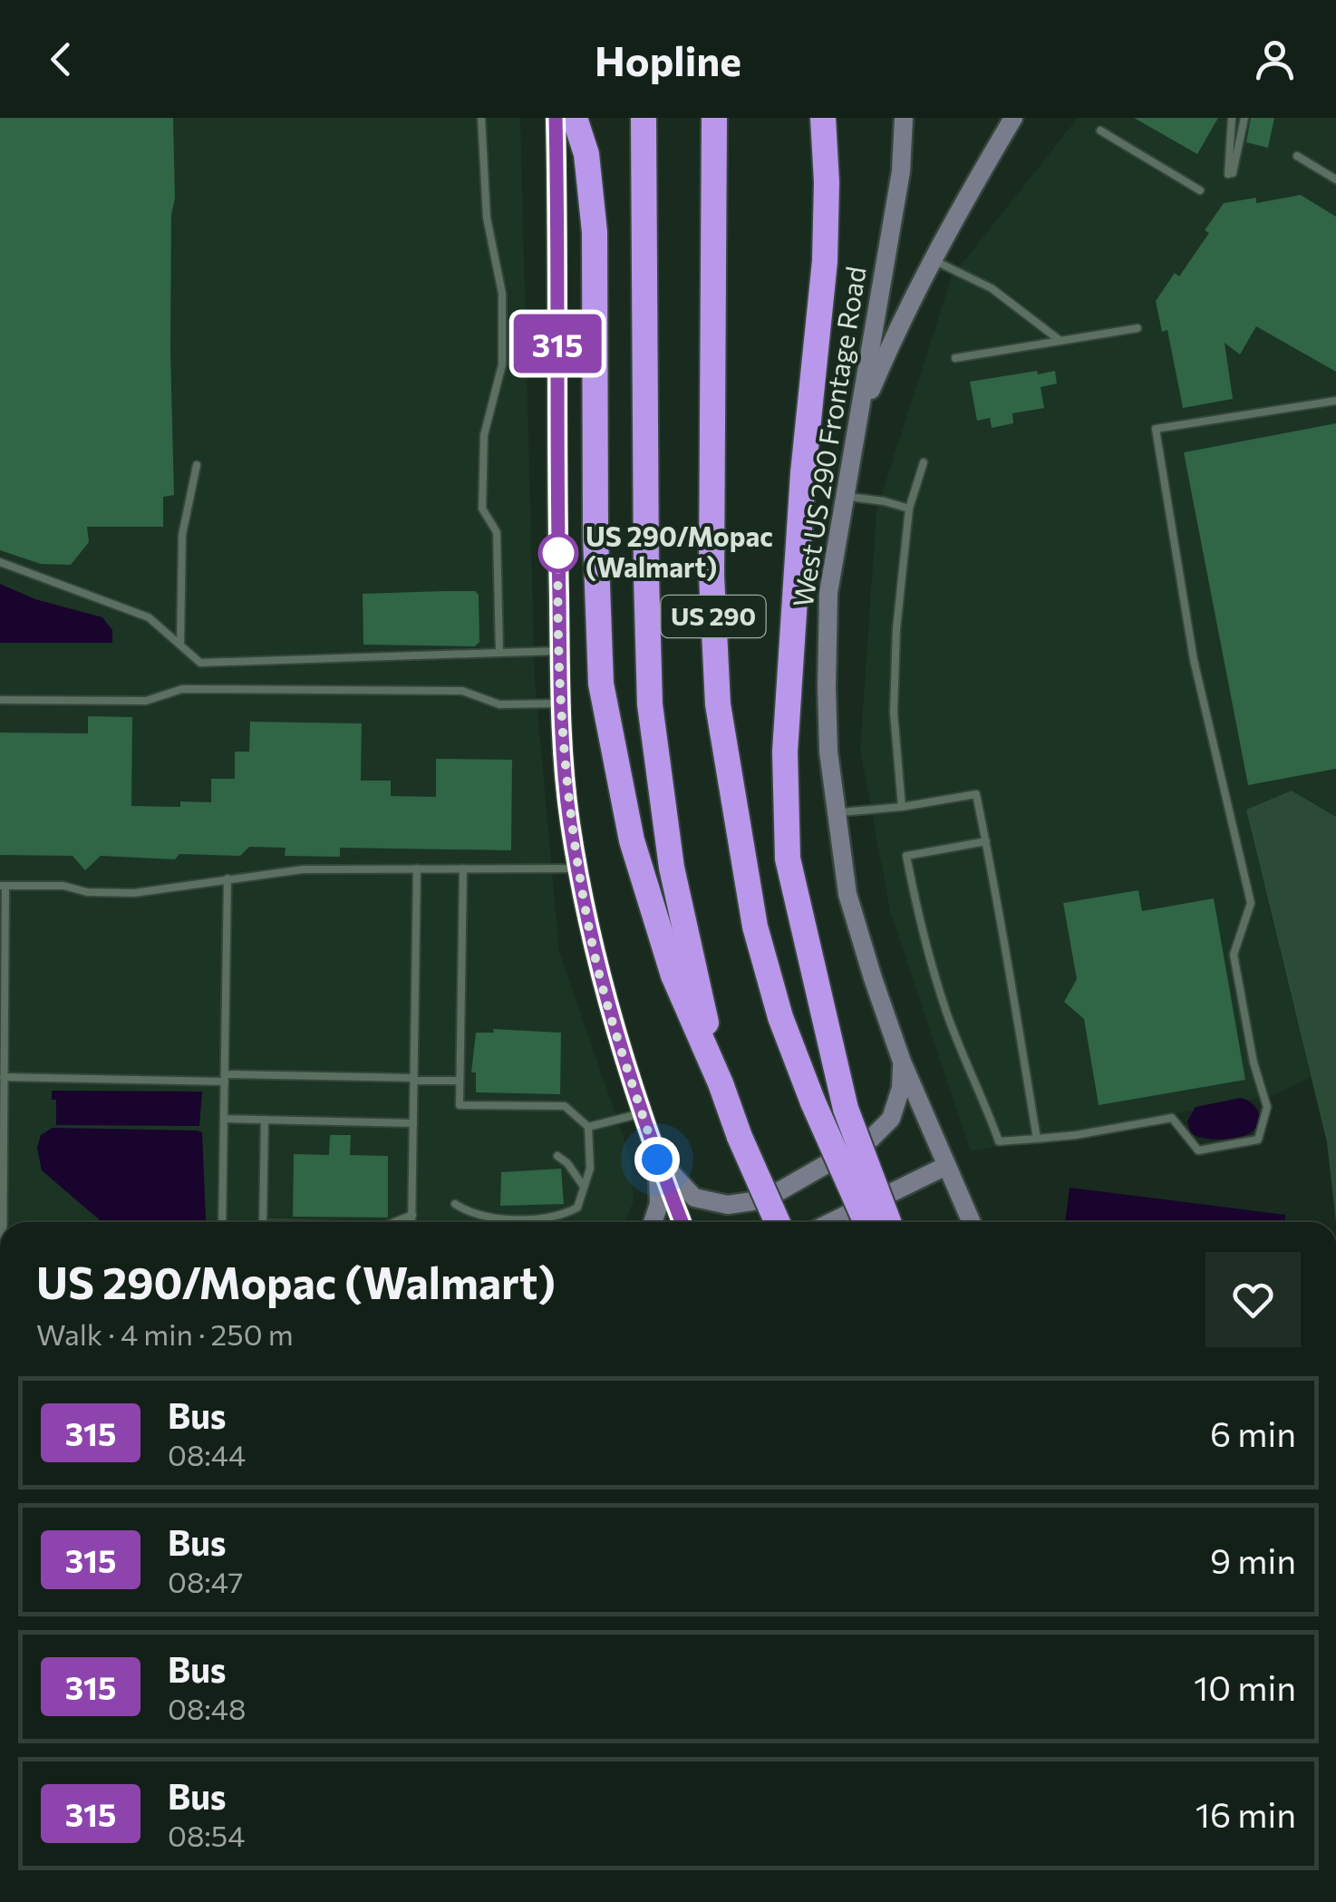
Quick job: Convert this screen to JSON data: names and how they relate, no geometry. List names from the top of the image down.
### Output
{
  "streets": {
    "highway": ["US 290"],
    "main road": ["West US 290 Frontage Road"]
  },
  "places": ["US 290/Mopac (Walmart)"],
  "lines": ["bus line 315"],
  "page": {
    "header": "Hopline",
    "on_map": "315",
    "heading": ["US 290/Mopac (Walmart)", "Walk · 4 min · 250 m"],
    "list": [
      {
        "mark": "315",
        "name": "Bus",
        "note": "08:44",
        "value": "6 min"
      },
      {
        "mark": "315",
        "name": "Bus",
        "note": "08:47",
        "value": "9 min"
      },
      {
        "mark": "315",
        "name": "Bus",
        "note": "08:48",
        "value": "10 min"
      },
      {
        "mark": "315",
        "name": "Bus",
        "note": "08:54",
        "value": "16 min"
      }
    ]
  }
}
